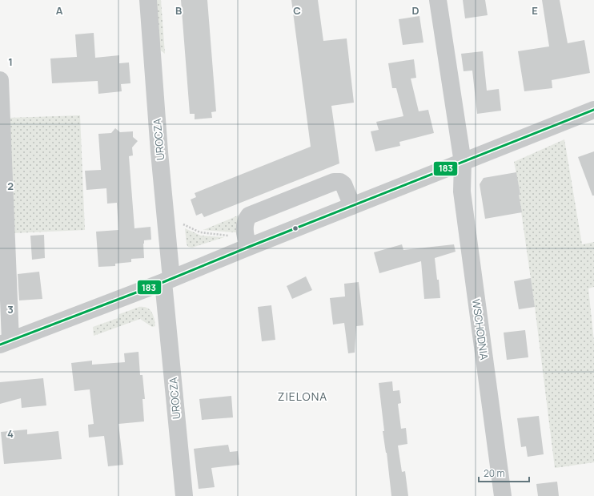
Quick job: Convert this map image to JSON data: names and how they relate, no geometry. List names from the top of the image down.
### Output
{
  "streets": {
    "street": ["UROCZA", "WSCHODNIA"]
  },
  "districts": ["ZIELONA"],
  "lines": ["transit line 183"],
  "scale_bar": "20 m",
  "grid": {
    "columns": [
      "A",
      "B",
      "C",
      "D",
      "E"
    ],
    "rows": [
      "1",
      "2",
      "3",
      "4"
    ]
  }
}
